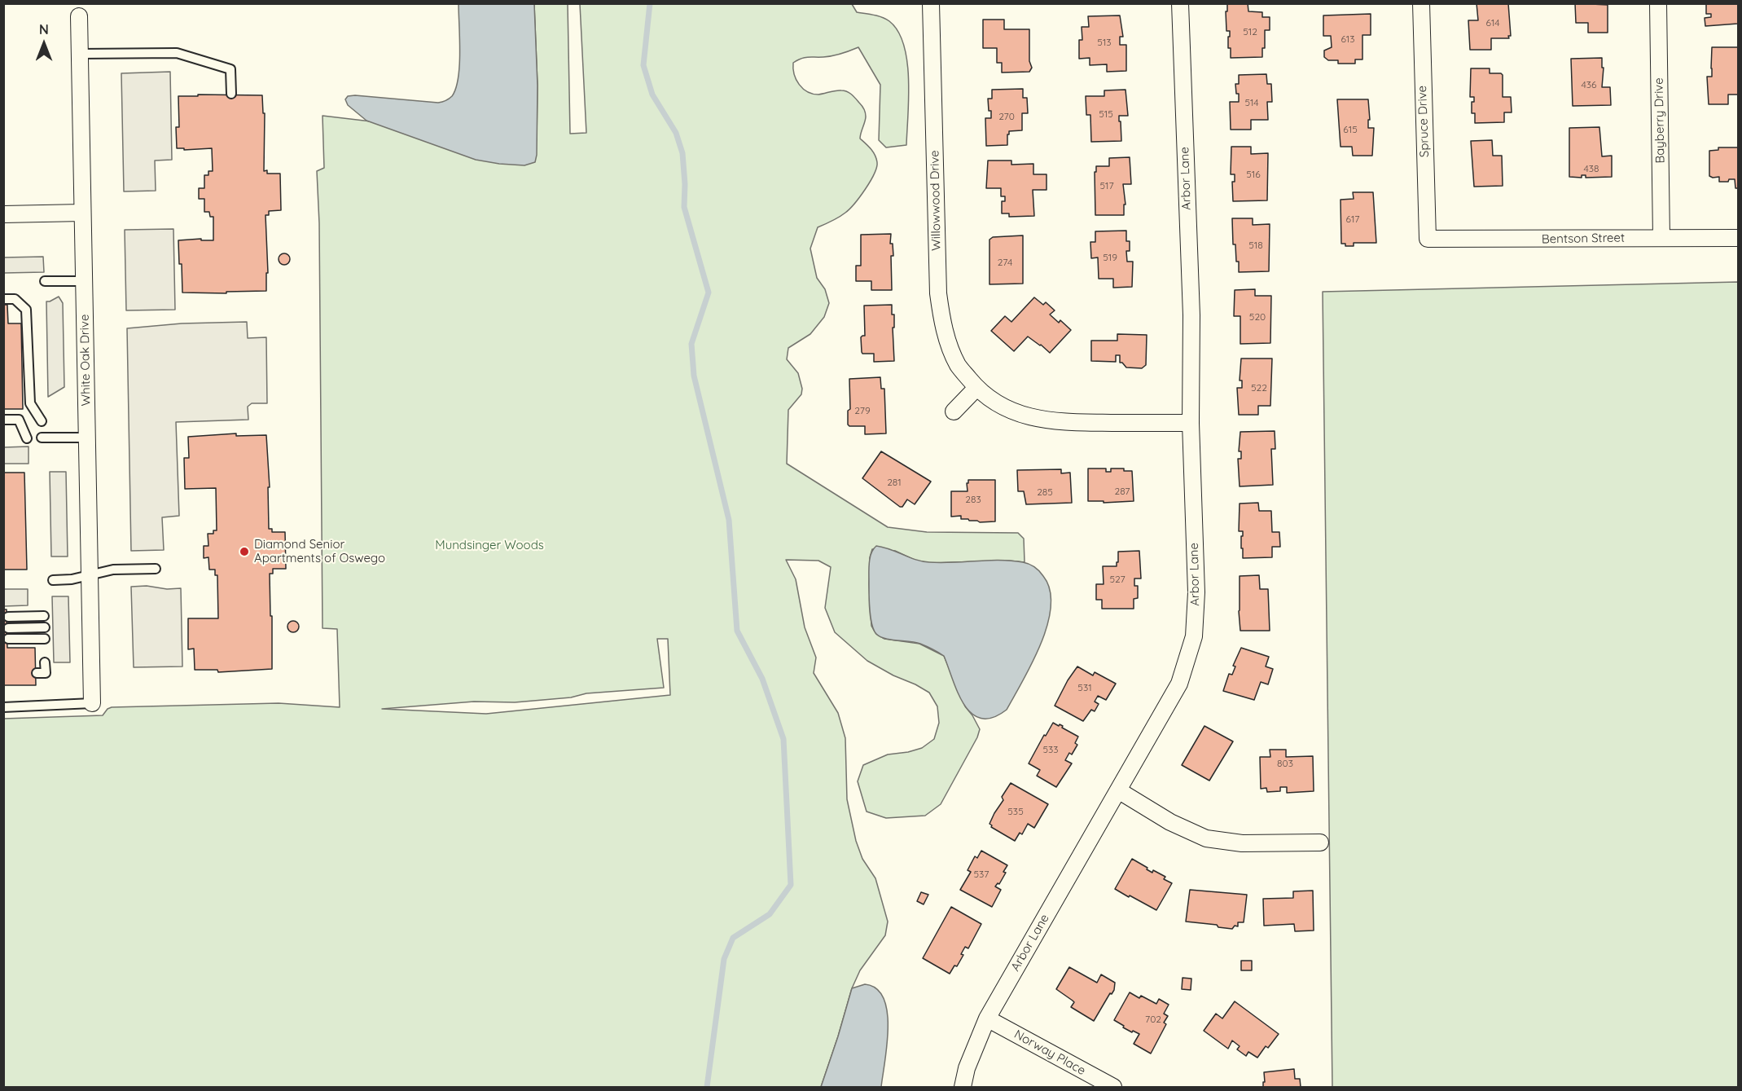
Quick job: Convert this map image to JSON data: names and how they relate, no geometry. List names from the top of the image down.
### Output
{
  "streets": {
    "street": [
      "Bayberry Drive",
      "Spruce Drive",
      "Arbor Lane",
      "Willowwood Drive",
      "Bentson Street",
      "White Oak Drive",
      "Norway Place"
    ]
  },
  "crossings": [
    ["Bayberry Drive", "Bentson Street"],
    ["Spruce Drive", "Bentson Street"],
    ["Arbor Lane", "Willowwood Drive"],
    ["Arbor Lane", "Norway Place"]
  ],
  "parks": ["Mundsinger Woods"],
  "places": ["Diamond Senior Apartments of Oswego"],
  "house_numbers": [
    "614",
    "512",
    "613",
    "513",
    "436",
    "514",
    "515",
    "270",
    "615",
    "438",
    "516",
    "517",
    "617",
    "518",
    "519",
    "274",
    "520",
    "522",
    "279",
    "281",
    "287",
    "285",
    "283",
    "527",
    "531",
    "533",
    "803",
    "535",
    "537",
    "702"
  ],
  "north": "top"
}
